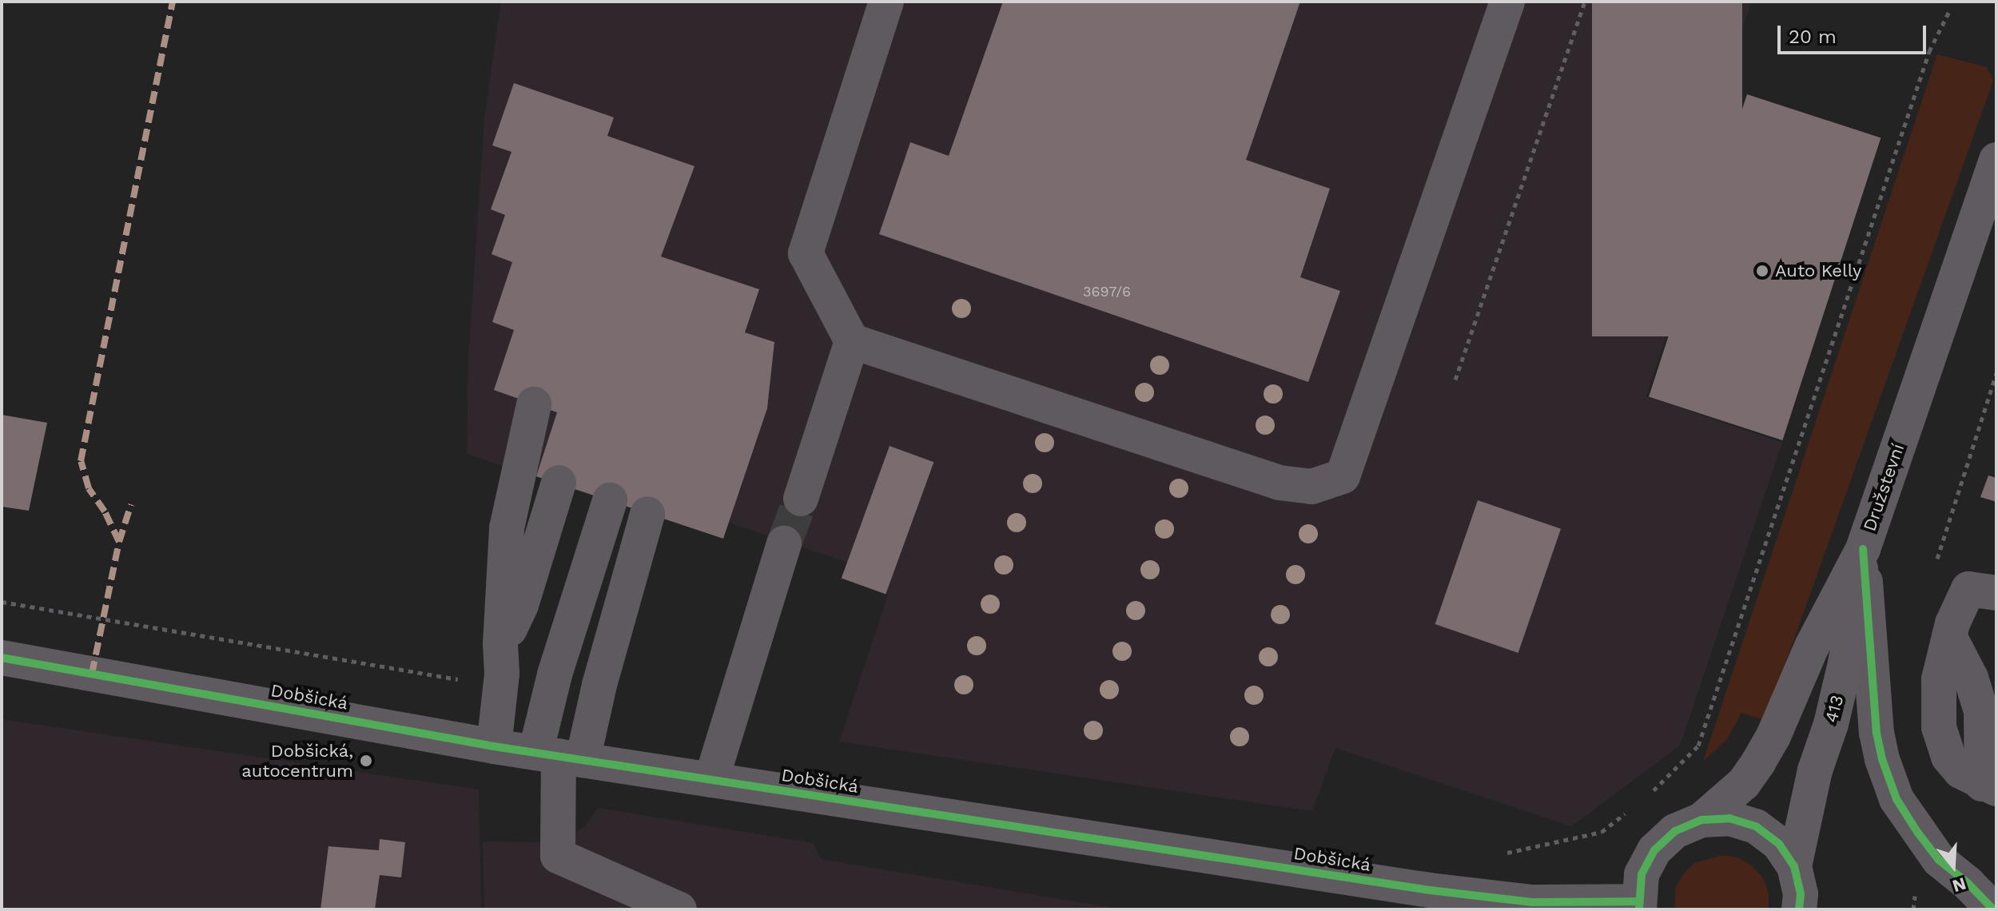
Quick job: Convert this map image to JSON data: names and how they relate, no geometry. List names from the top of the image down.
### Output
{
  "streets": {
    "main road": ["Družstevní", "413"],
    "street": ["Dobšická"]
  },
  "crossings": [
    ["Družstevní", "413"]
  ],
  "places": ["Auto Kelly", "Dobšická, autocentrum"],
  "house_numbers": ["3697/6"],
  "scale_bar": "20 m",
  "north": "bottom"
}
